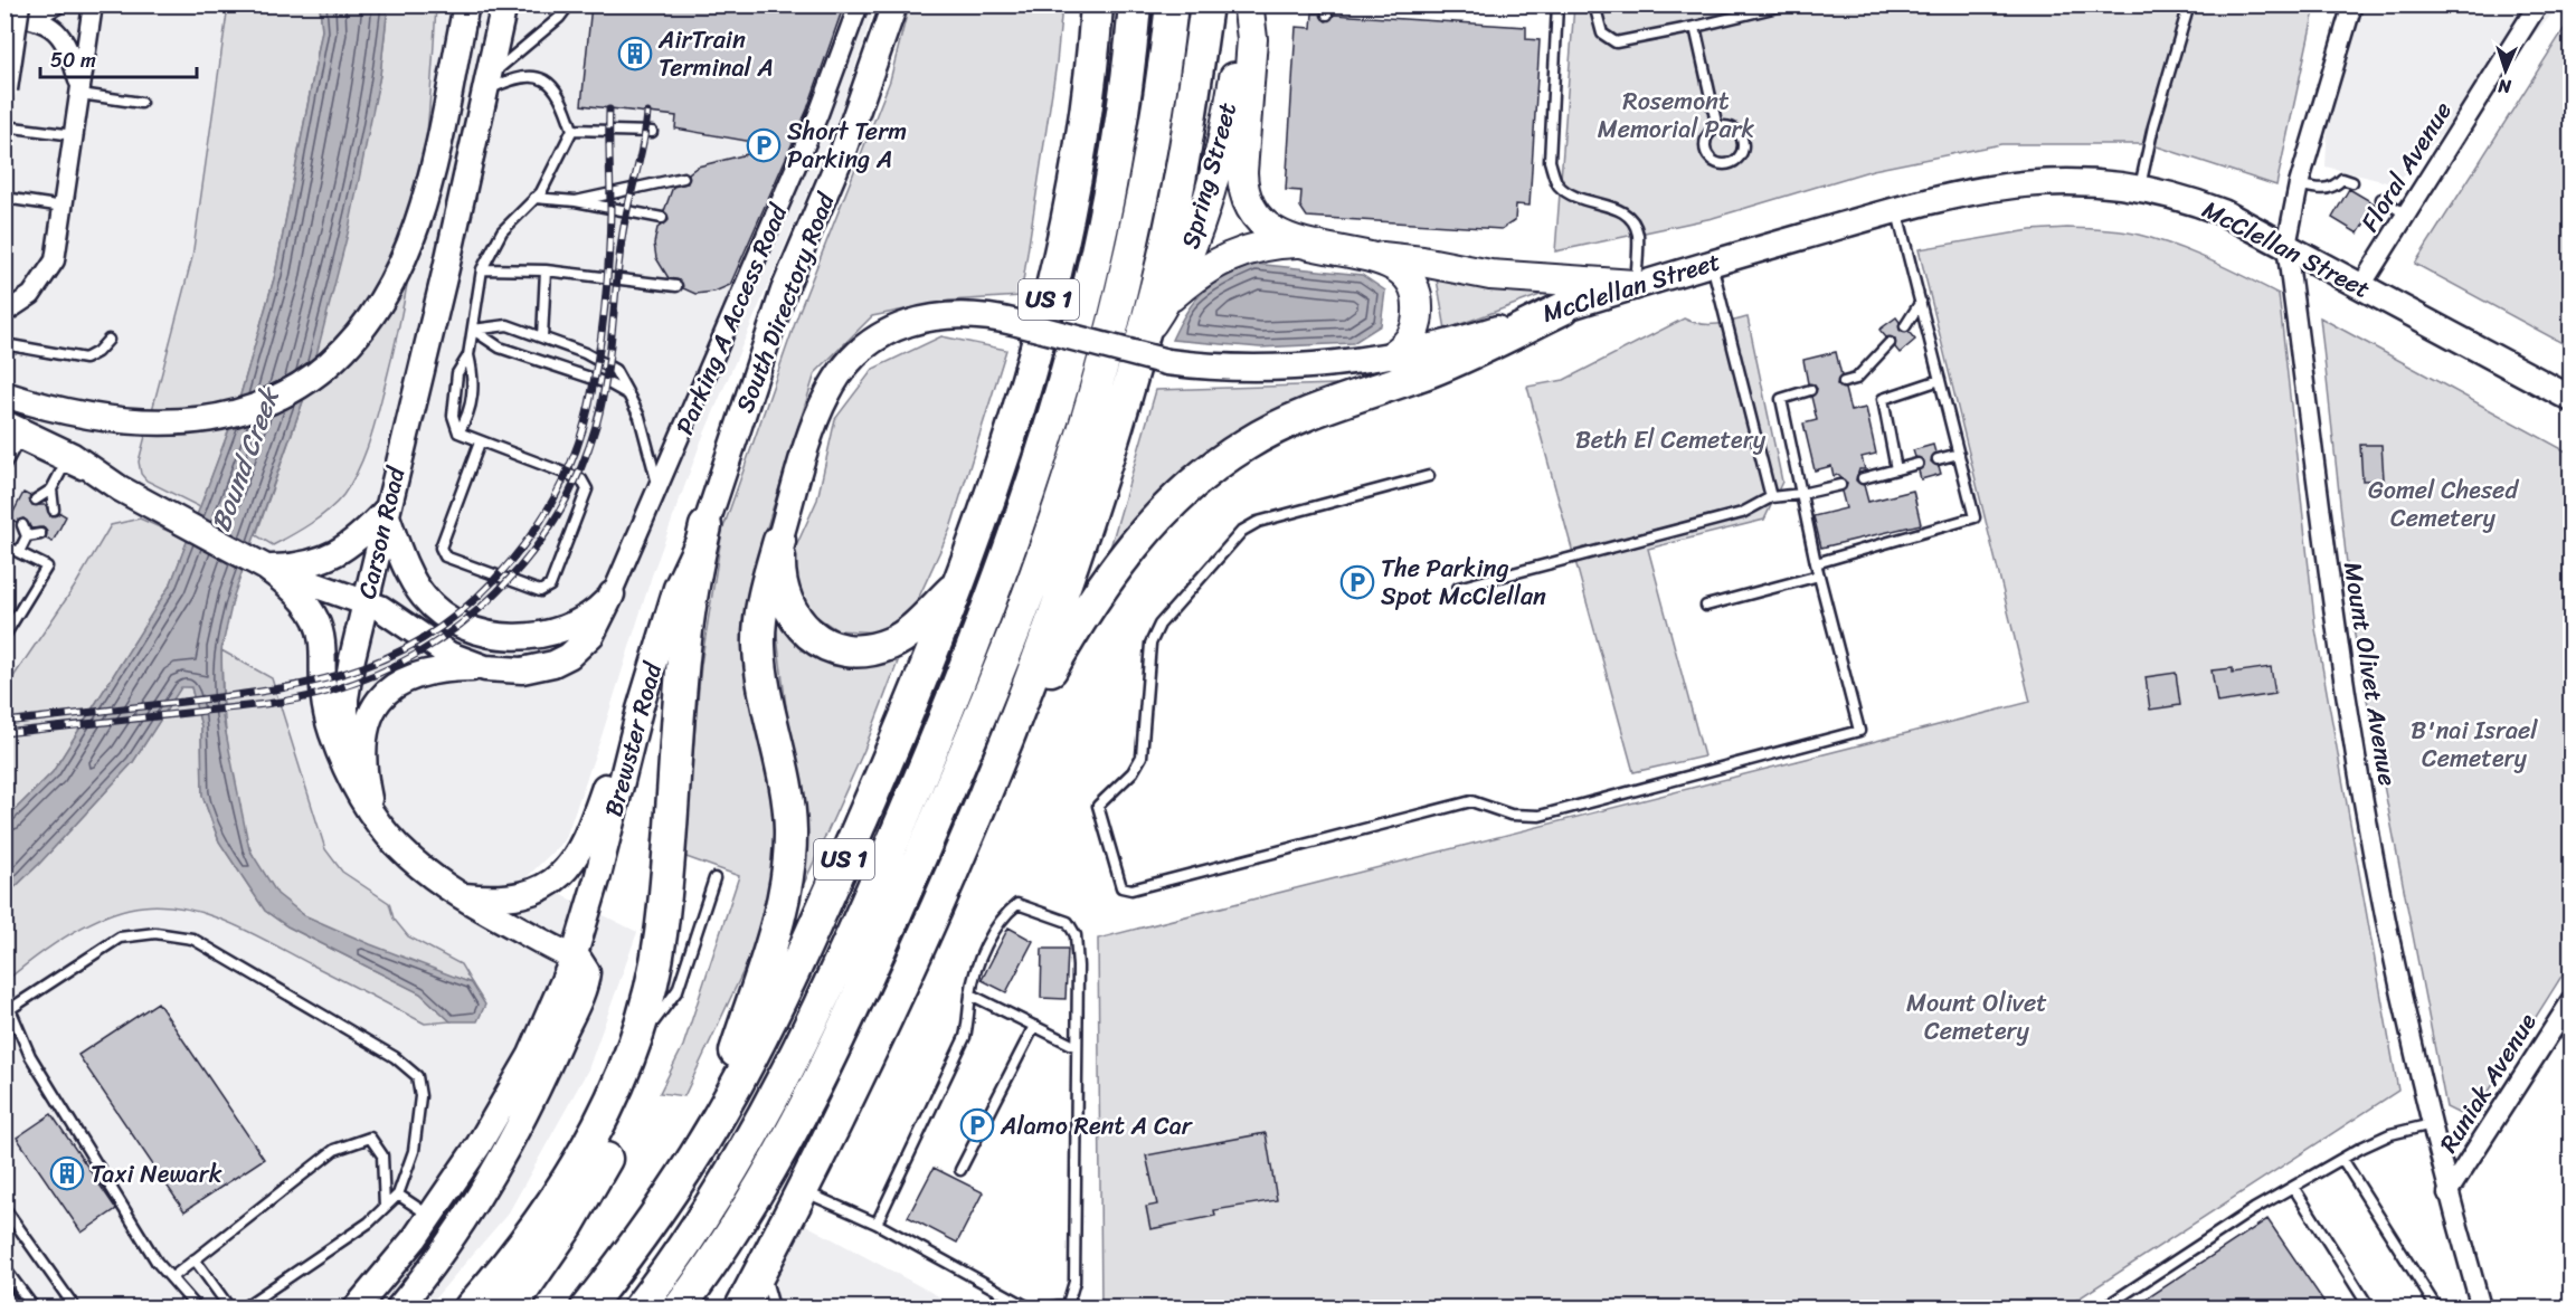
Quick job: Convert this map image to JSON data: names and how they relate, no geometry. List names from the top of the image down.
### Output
{
  "streets": {
    "highway": ["US 1"],
    "main road": ["Spring Street"],
    "street": [
      "Floral Avenue",
      "McClellan Street",
      "South Directory Road",
      "Parking A Access Road",
      "Carson Road",
      "Mount Olivet Avenue",
      "Brewster Road",
      "Runiak Avenue"
    ]
  },
  "crossings": [
    ["Floral Avenue", "McClellan Street"],
    ["McClellan Street", "Mount Olivet Avenue"],
    ["South Directory Road", "Brewster Road"],
    ["Parking A Access Road", "Carson Road"],
    ["Carson Road", "Brewster Road"],
    ["Mount Olivet Avenue", "Runiak Avenue"]
  ],
  "water": ["Bound Creek"],
  "parks": [
    "Rosemont Memorial Park",
    "Beth El Cemetery",
    "Gomel Chesed Cemetery",
    "B'nai Israel Cemetery",
    "Mount Olivet Cemetery"
  ],
  "places": {
    "building": ["AirTrain Terminal A", "Taxi Newark"],
    "parking": ["Short Term Parking A", "The Parking Spot McClellan", "Alamo Rent A Car"]
  },
  "scale_bar": "50 m",
  "north": "bottom"
}
